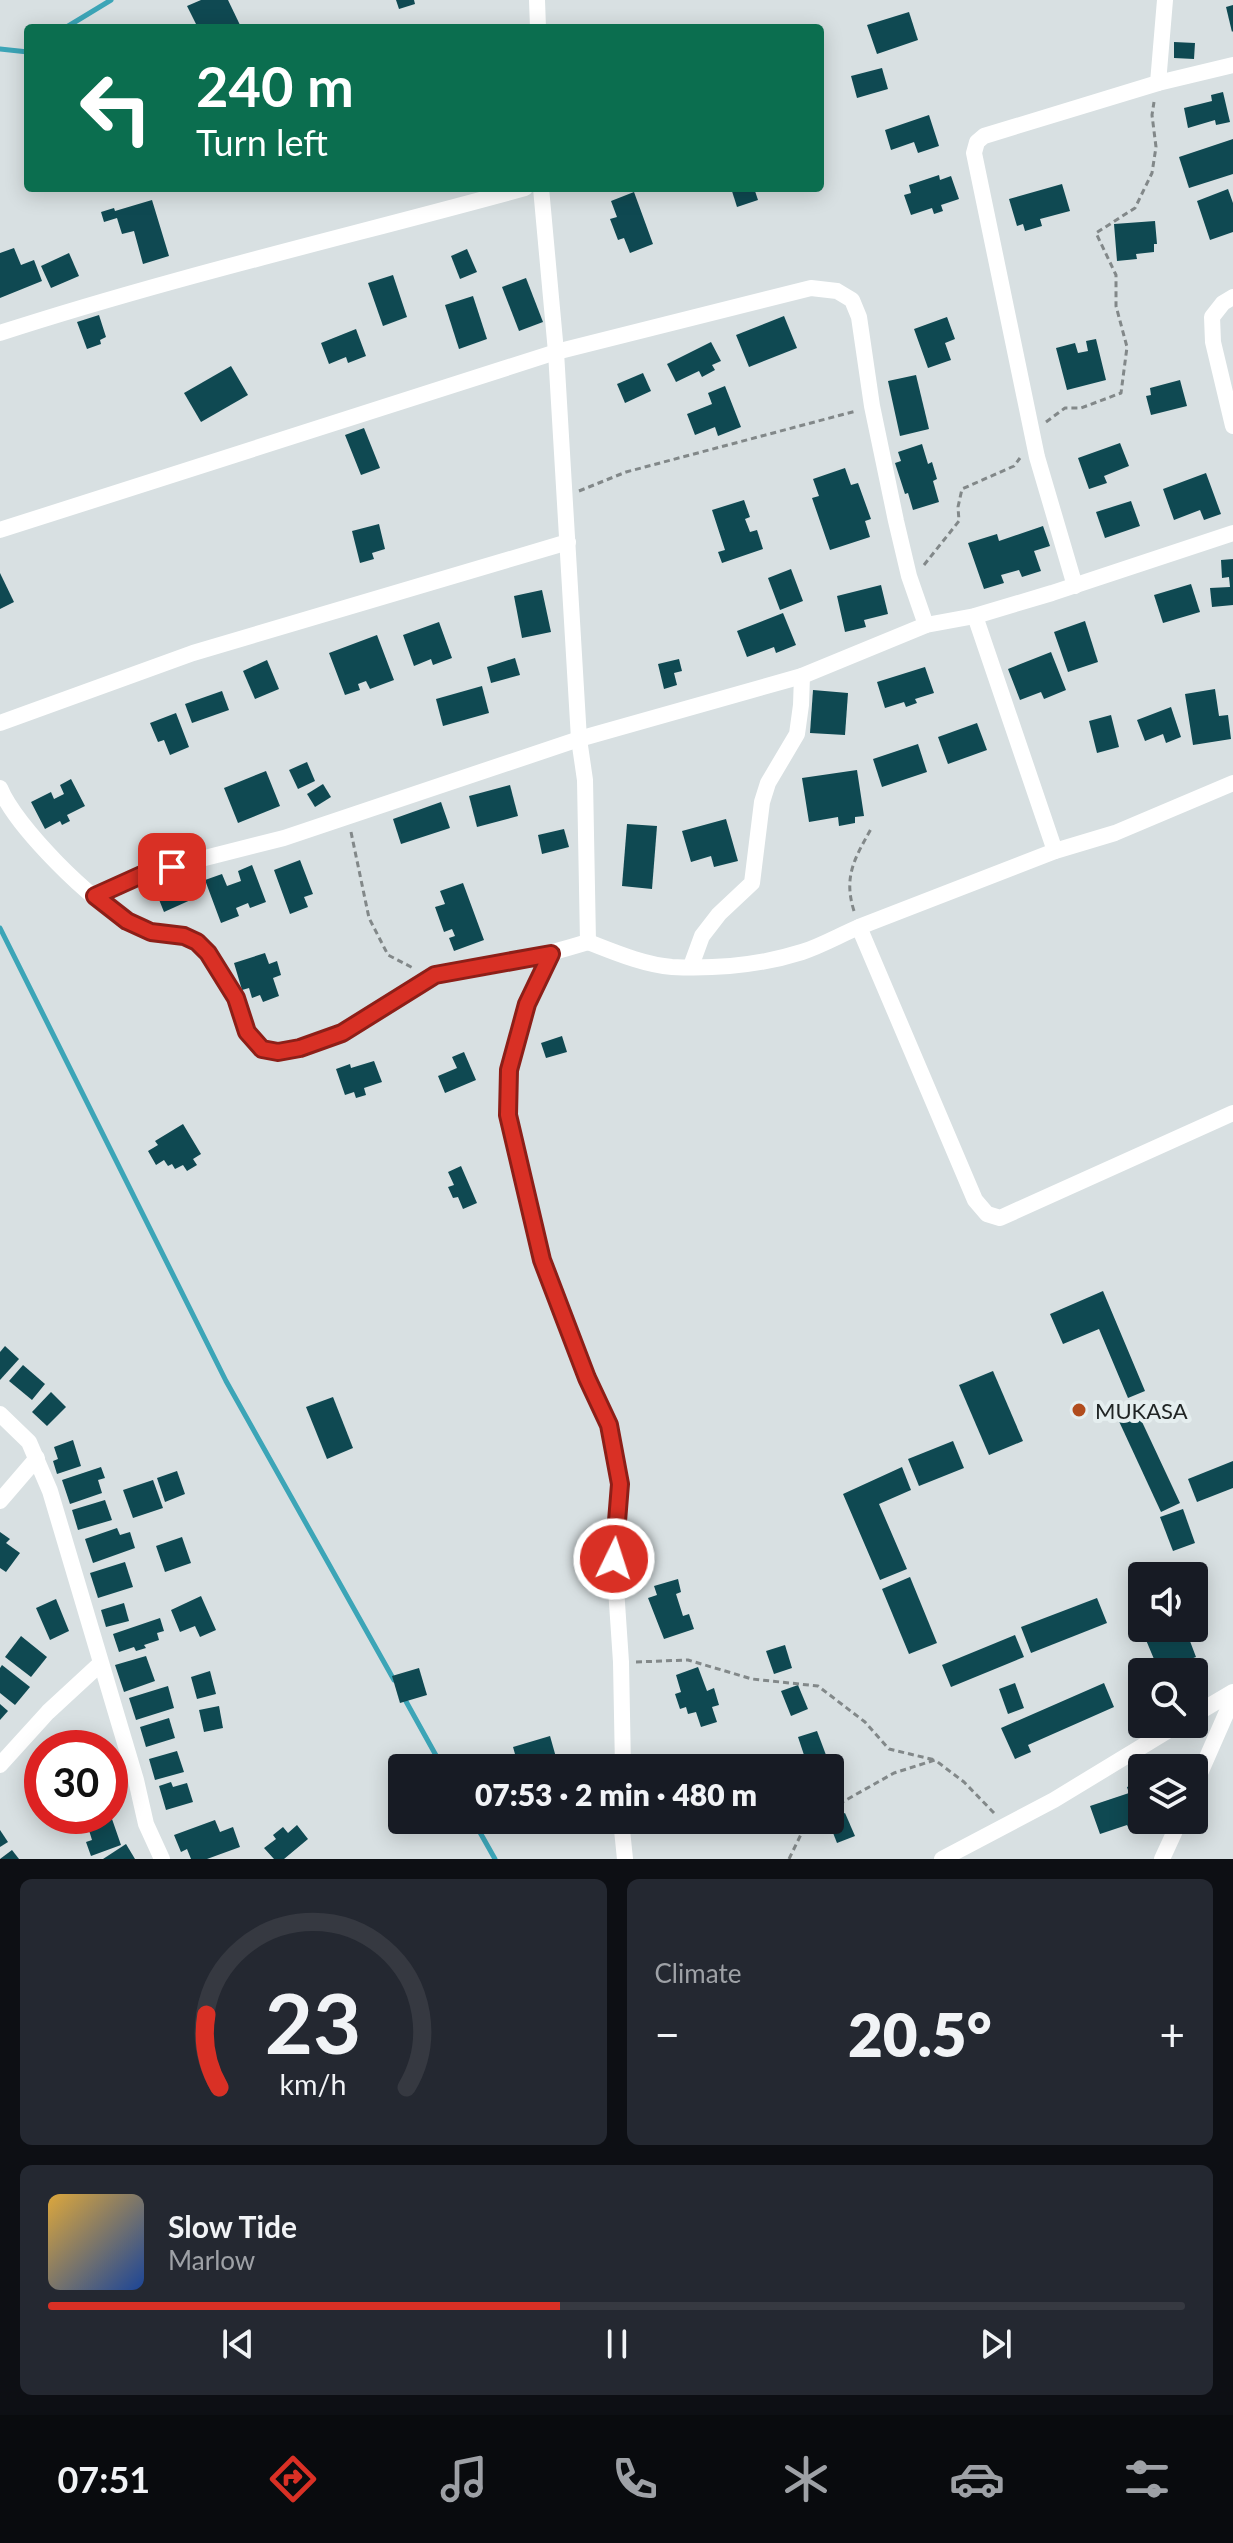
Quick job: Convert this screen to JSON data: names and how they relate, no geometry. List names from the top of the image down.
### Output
{
  "places": ["MUKASA"],
  "page": {
    "turn": ["240 m", "Turn left"],
    "limit": "30",
    "trip": "07:53 · 2 min · 480 m",
    "tile": "Climate",
    "heat": ["−", "20.5°", "+"],
    "song": ["Slow Tide", "Marlow"],
    "tabs": "07:51",
    "gauge": ["23", "km/h"]
  }
}
